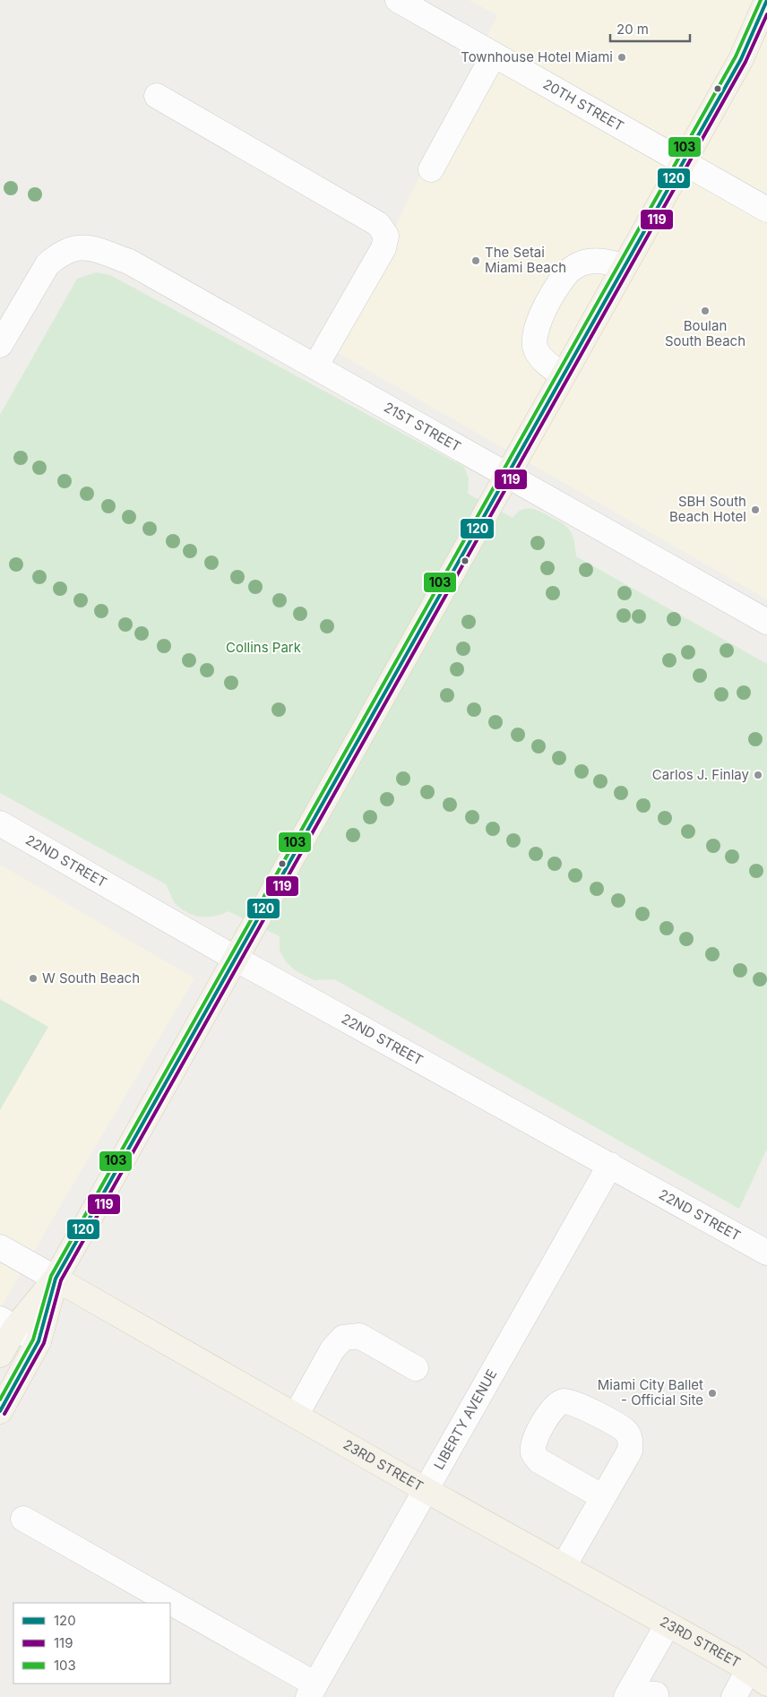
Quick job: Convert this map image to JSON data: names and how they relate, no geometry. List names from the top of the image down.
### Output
{
  "streets": {
    "main road": ["23RD STREET"],
    "street": [
      "20TH STREET",
      "21ST STREET",
      "22ND STREET",
      "LIBERTY AVENUE"
    ]
  },
  "crossings": [
    ["22ND STREET", "LIBERTY AVENUE"],
    ["LIBERTY AVENUE", "23RD STREET"]
  ],
  "parks": ["Collins Park"],
  "places": [
    "Townhouse Hotel Miami",
    "The Setai Miami Beach",
    "Boulan South Beach",
    "SBH South Beach Hotel",
    "Carlos J. Finlay",
    "W South Beach",
    "Miami City Ballet - Official Site"
  ],
  "lines": ["transit line 120", "transit line 103", "transit line 119"],
  "legend": ["120", "119", "103"],
  "scale_bar": "20 m"
}
